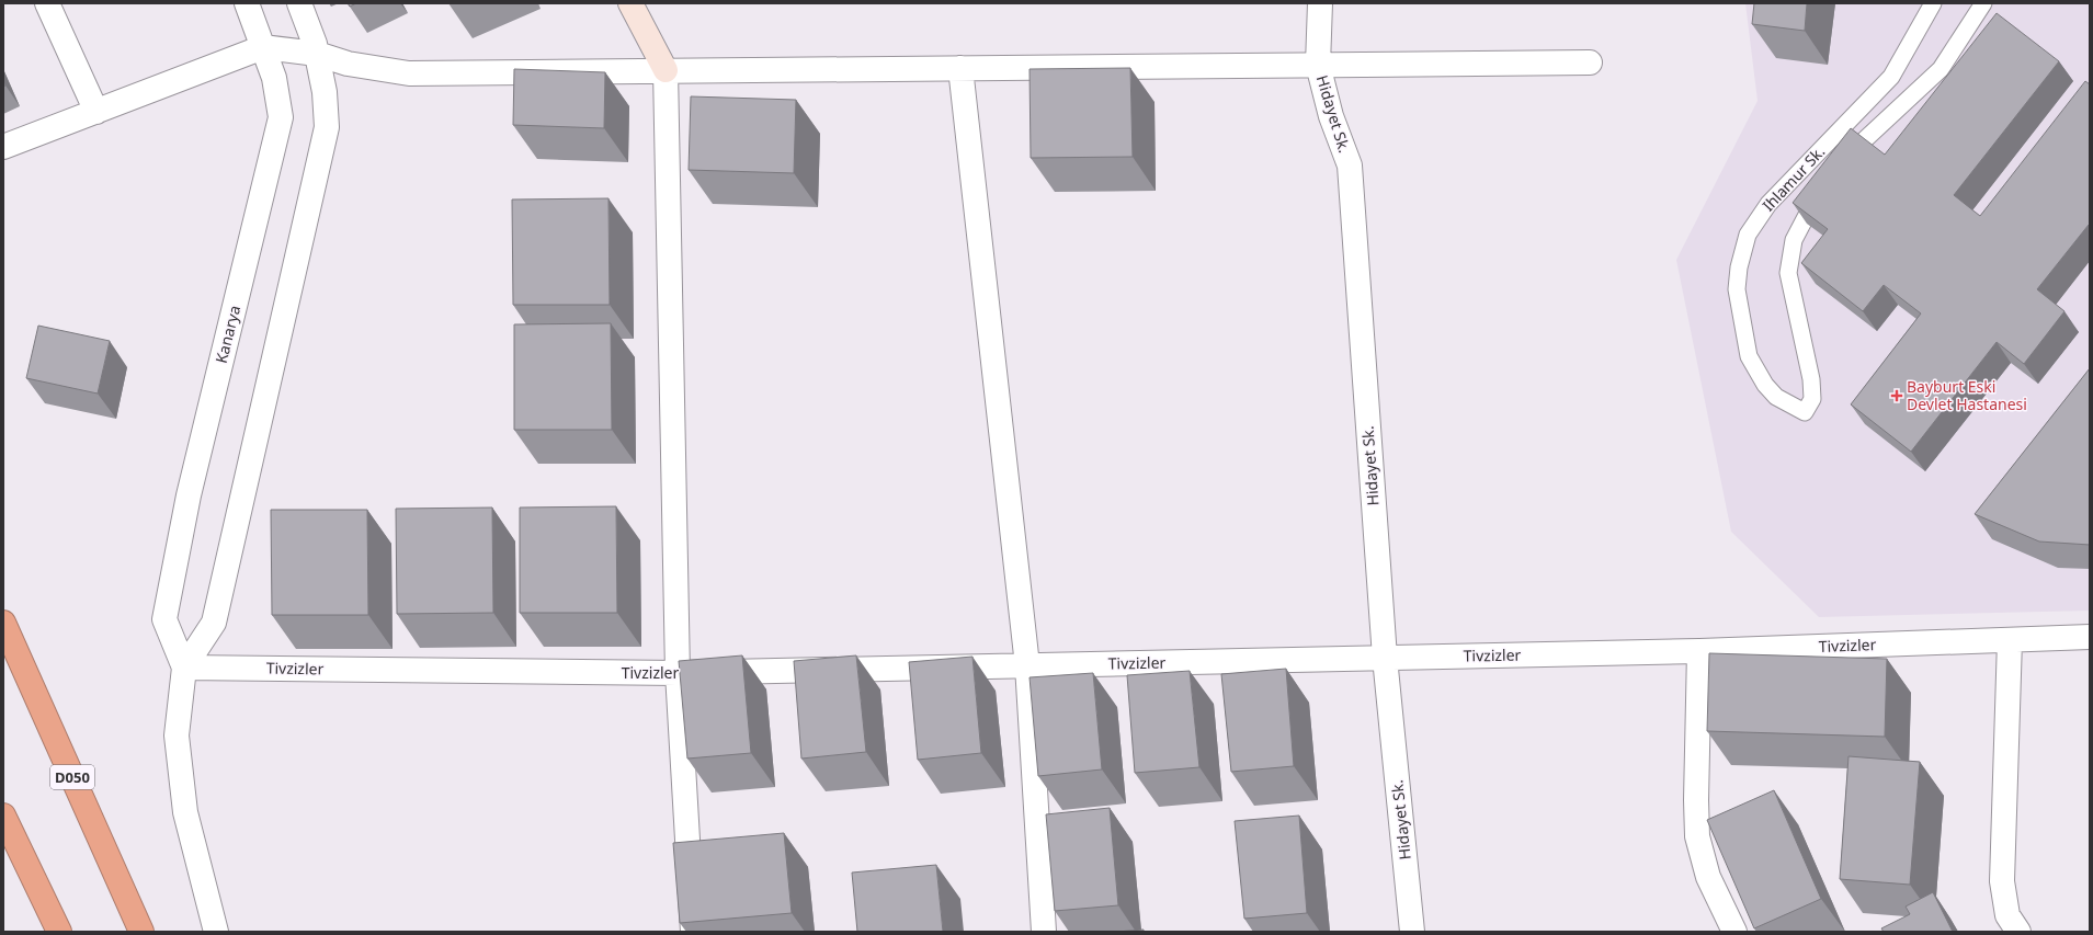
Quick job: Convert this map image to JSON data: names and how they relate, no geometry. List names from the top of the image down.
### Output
{
  "streets": {
    "highway": ["D050"],
    "street": ["Hidayet Sk.", "Kanarya", "Tivzizler"],
    "lane": ["Ihlamur Sk."]
  },
  "crossings": [
    ["Hidayet Sk.", "Tivzizler"],
    ["Kanarya", "Tivzizler"]
  ],
  "places": {
    "health": ["Bayburt Eski Devlet Hastanesi"]
  }
}
